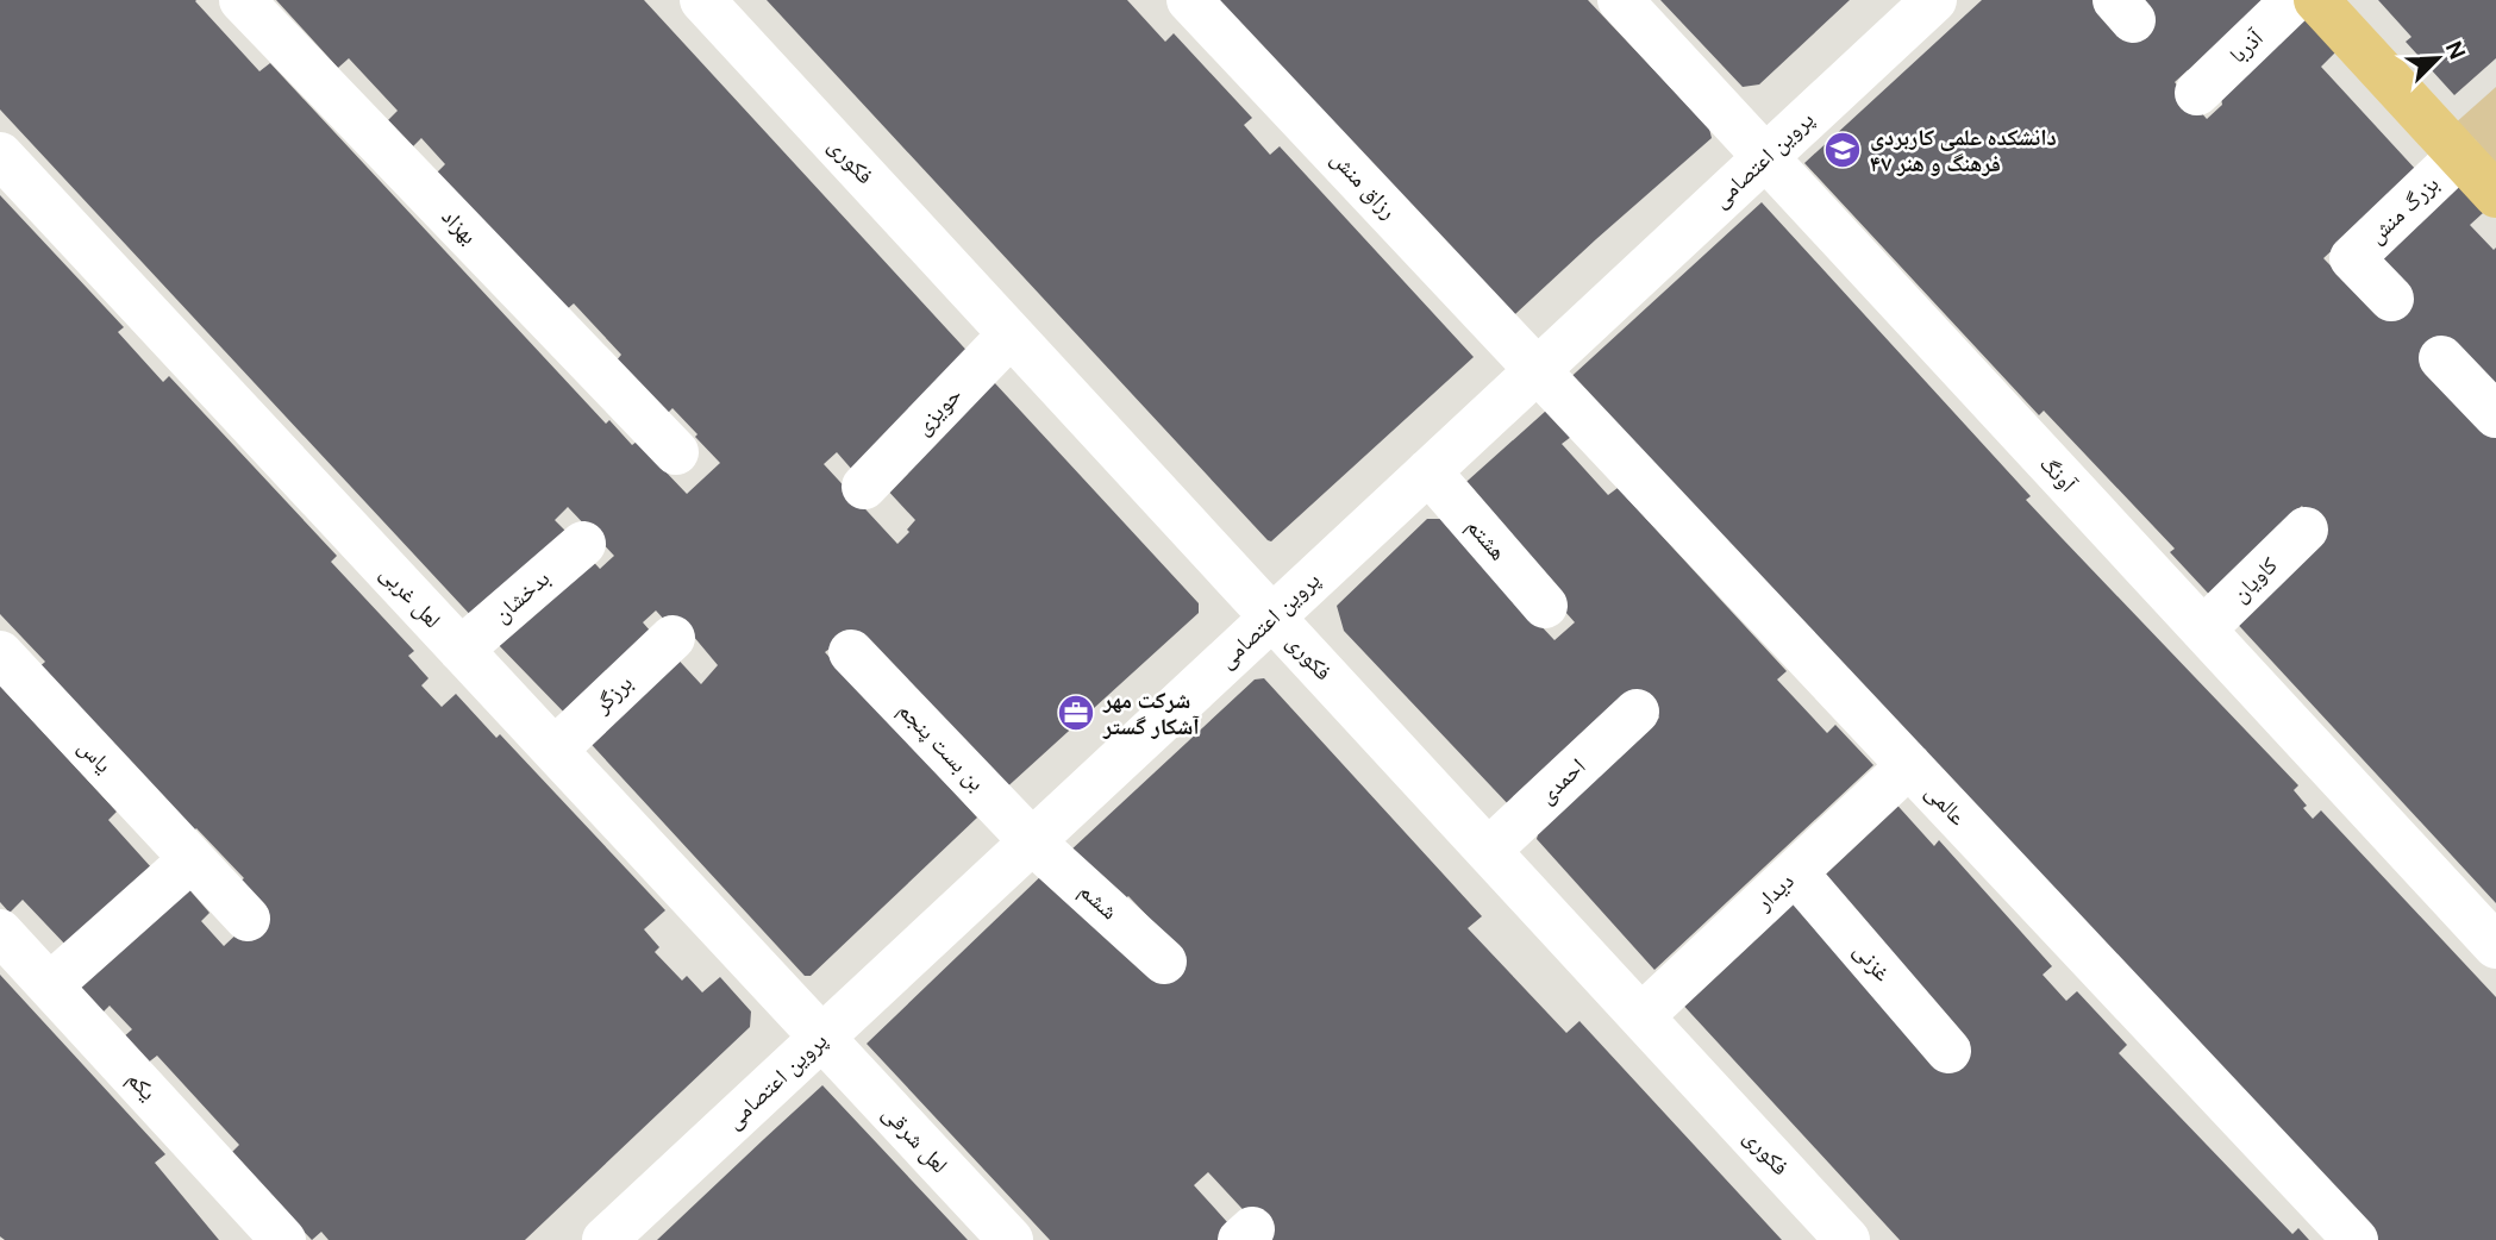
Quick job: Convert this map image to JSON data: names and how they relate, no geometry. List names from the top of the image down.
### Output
{
  "streets": {
    "street": [
      "آذربا",
      "پروین اعتصامی",
      "فکوری",
      "رزاق منش",
      "بزرگ منش",
      "بهزاد",
      "حویزی",
      "آونگ",
      "هشتم",
      "کاویان",
      "لعل غربی",
      "بدخشان",
      "برزگر",
      "بن بست پنجم",
      "یاس",
      "احمدی",
      "عالمی",
      "دیدار",
      "ششم",
      "غزنی",
      "یکم",
      "لعل شرقی"
    ]
  },
  "crossings": [
    ["پروین اعتصامی", "فکوری"],
    ["پروین اعتصامی", "رزاق منش"],
    ["پروین اعتصامی", "آونگ"],
    ["پروین اعتصامی", "هشتم"],
    ["پروین اعتصامی", "لعل غربی"],
    ["پروین اعتصامی", "بن بست پنجم"],
    ["پروین اعتصامی", "عالمی"],
    ["پروین اعتصامی", "ششم"],
    ["پروین اعتصامی", "لعل شرقی"],
    ["فکوری", "حویزی"],
    ["فکوری", "احمدی"],
    ["فکوری", "دیدار"],
    ["رزاق منش", "عالمی"],
    ["آونگ", "کاویان"],
    ["لعل غربی", "بدخشان"],
    ["لعل غربی", "برزگر"],
    ["لعل غربی", "لعل شرقی"],
    ["بن بست پنجم", "ششم"],
    ["عالمی", "دیدار"],
    ["دیدار", "غزنی"]
  ],
  "places": {
    "school or university": ["دانشکده علمی کاربردی فرهنگ و هنر ۴۷"],
    "office": ["شرکت مهر آشکار گستر"]
  },
  "north": "top right"
}
